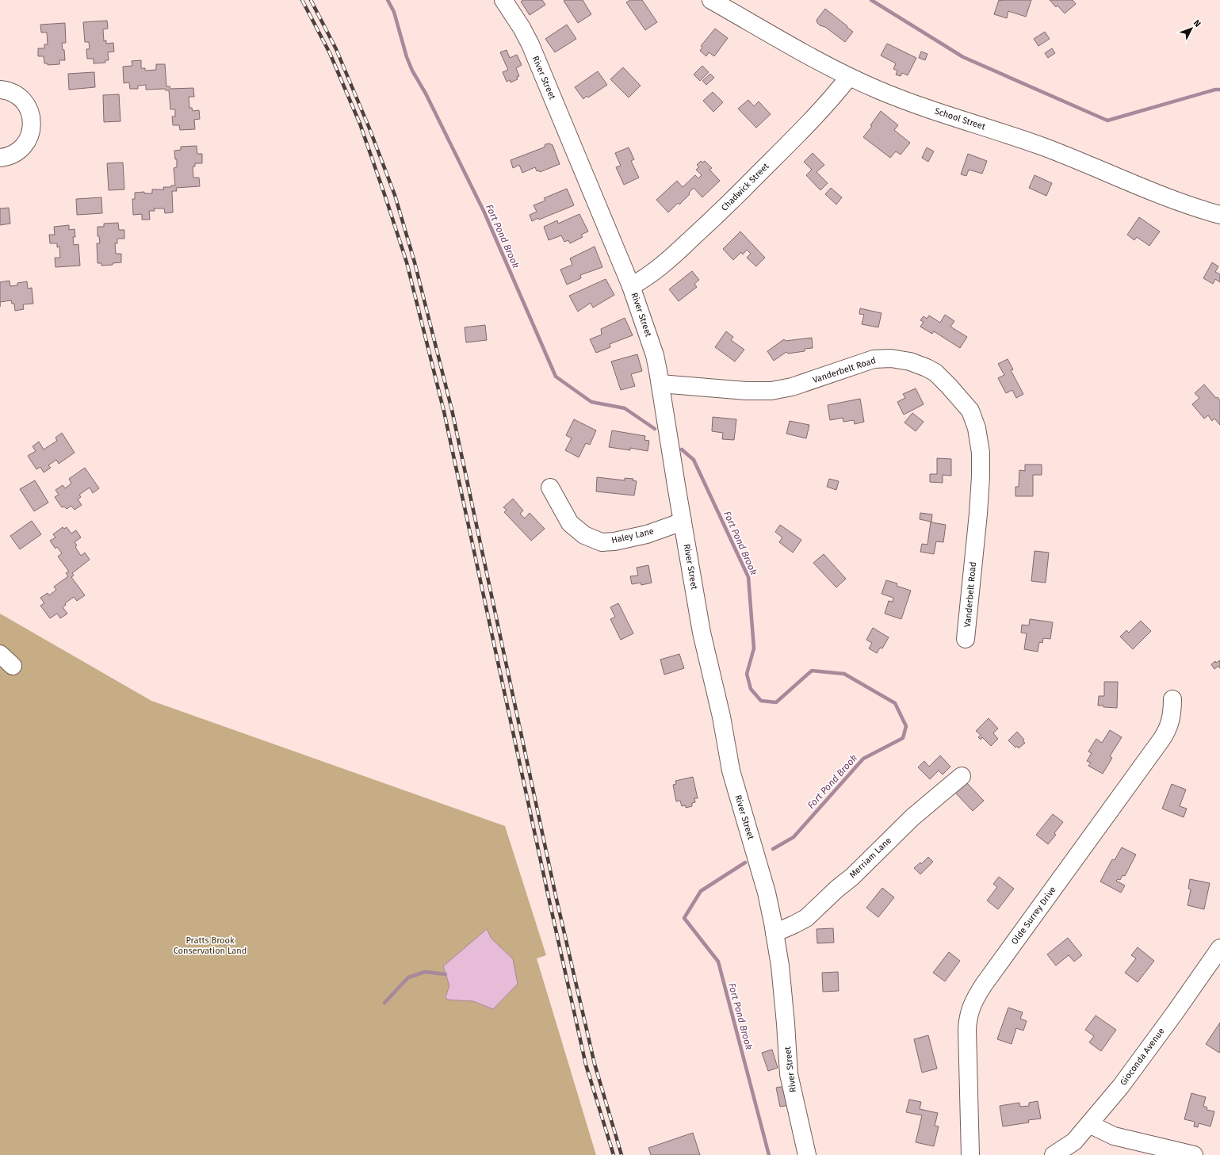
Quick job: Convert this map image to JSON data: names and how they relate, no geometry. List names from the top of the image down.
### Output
{
  "streets": {
    "street": [
      "River Street",
      "School Street",
      "Chadwick Street",
      "Vanderbelt Road",
      "Haley Lane",
      "Merriam Lane",
      "Olde Surrey Drive",
      "Gioconda Avenue"
    ]
  },
  "crossings": [
    ["River Street", "Chadwick Street"],
    ["River Street", "Vanderbelt Road"],
    ["River Street", "Haley Lane"],
    ["River Street", "Merriam Lane"],
    ["School Street", "Chadwick Street"]
  ],
  "water": ["Fort Pond Brook"],
  "parks": ["Pratts Brook Conservation Land"],
  "north": "top right"
}
